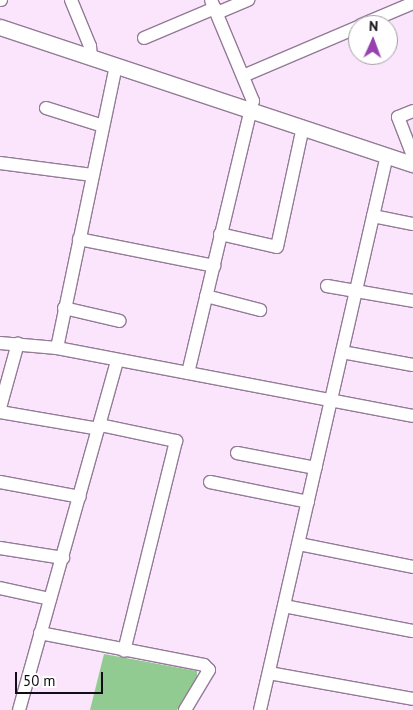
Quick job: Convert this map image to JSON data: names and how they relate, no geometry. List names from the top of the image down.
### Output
{
  "scale_bar": "50 m",
  "north": "top"
}
